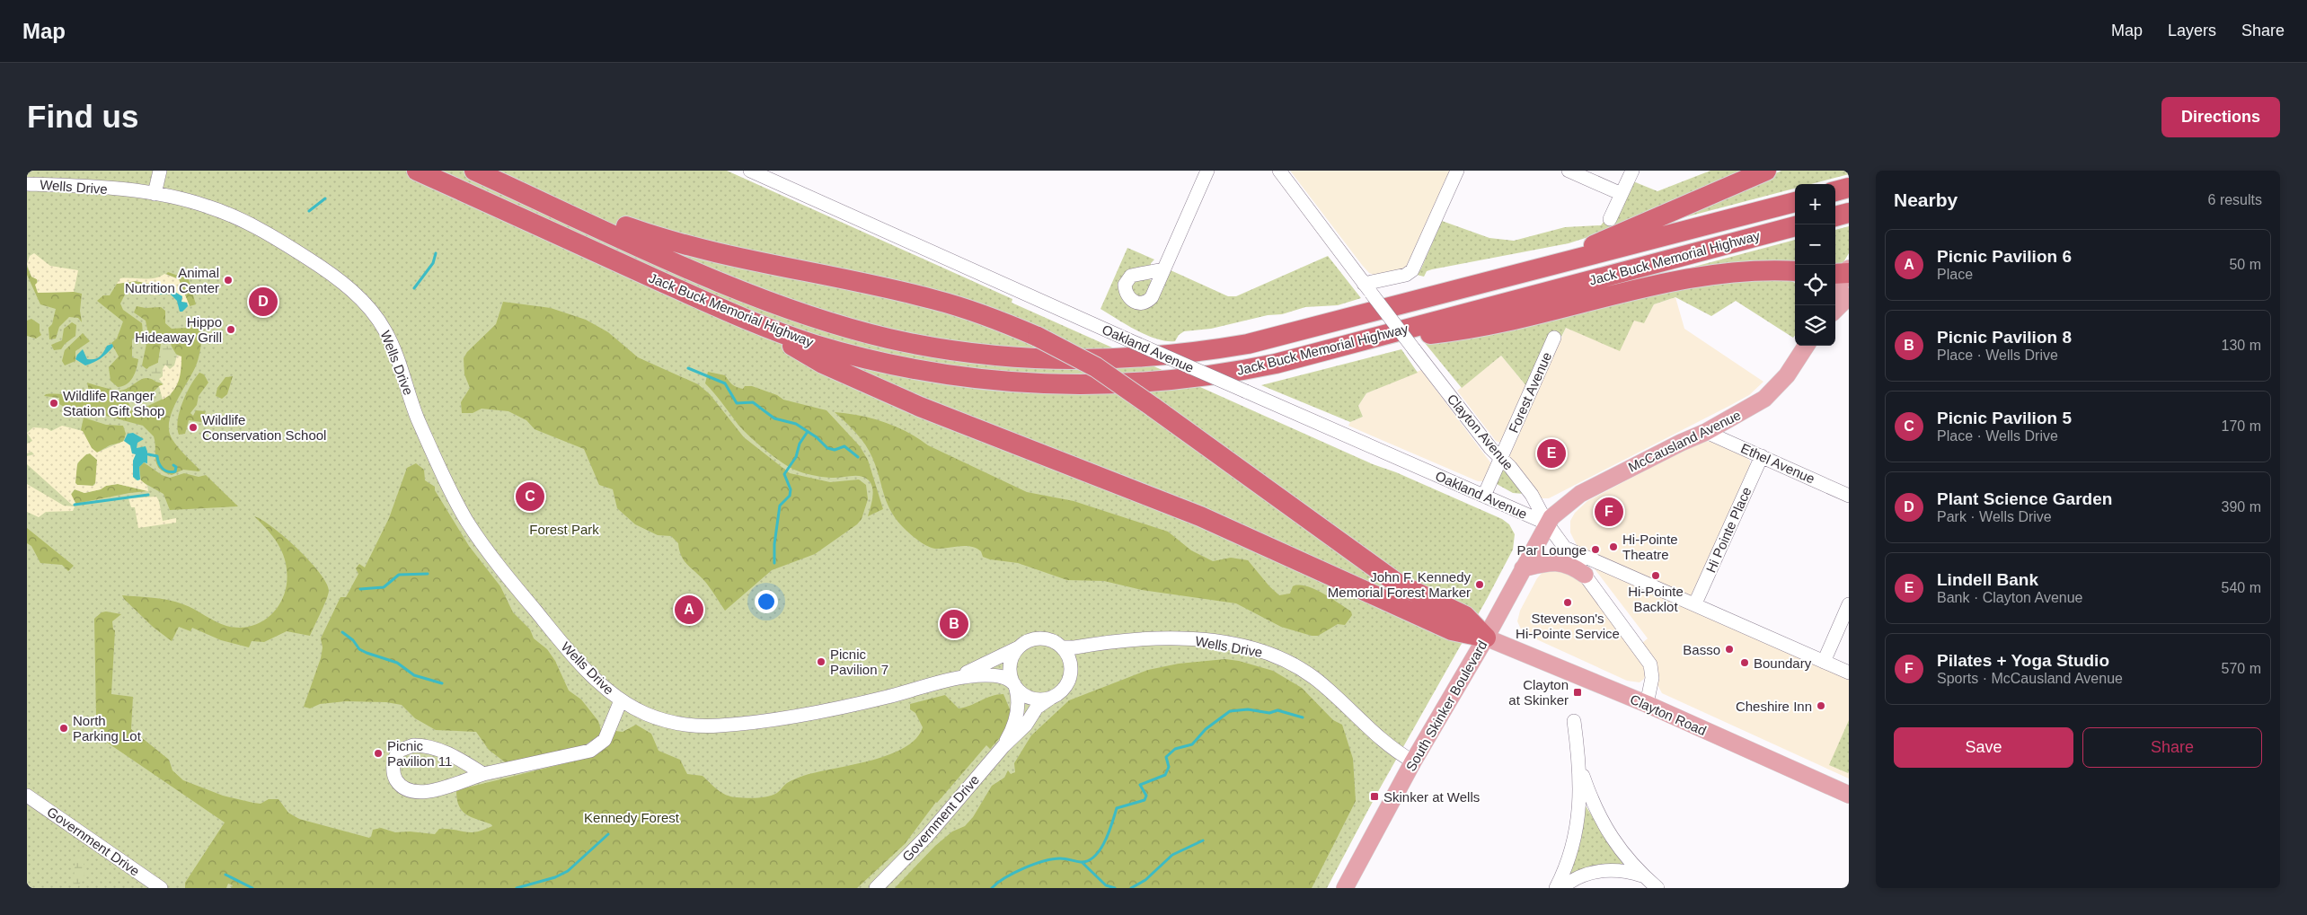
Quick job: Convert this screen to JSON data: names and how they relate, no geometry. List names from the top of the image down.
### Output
{
  "streets": {
    "highway": ["Jack Buck Memorial Highway"],
    "main road": ["McCausland Avenue", "South Skinker Boulevard", "Clayton Road"],
    "street": [
      "Wells Drive",
      "Oakland Avenue",
      "Forest Avenue",
      "Clayton Avenue",
      "Ethel Avenue",
      "Hi Pointe Place",
      "Government Drive"
    ]
  },
  "crossings": [
    ["Wells Drive", "South Skinker Boulevard"],
    ["Wells Drive", "Government Drive"],
    ["Oakland Avenue", "Forest Avenue"],
    ["Oakland Avenue", "Clayton Avenue"],
    ["Oakland Avenue", "McCausland Avenue"],
    ["Oakland Avenue", "South Skinker Boulevard"],
    ["Forest Avenue", "Clayton Avenue"],
    ["Clayton Avenue", "McCausland Avenue"],
    ["Clayton Avenue", "South Skinker Boulevard"],
    ["Clayton Avenue", "Clayton Road"],
    ["McCausland Avenue", "Ethel Avenue"],
    ["McCausland Avenue", "South Skinker Boulevard"],
    ["Ethel Avenue", "Hi Pointe Place"],
    ["South Skinker Boulevard", "Clayton Road"]
  ],
  "parks": ["Forest Park", "Kennedy Forest"],
  "places": {
    "other": [
      "Animal Nutrition Center",
      "Hippo Hideaway Grill",
      "Wildlife Ranger Station Gift Shop",
      "Wildlife Conservation School",
      "Hi-Pointe Theatre",
      "Par Lounge",
      "Hi-Pointe Backlot",
      "John F. Kennedy Memorial Forest Marker",
      "Stevenson's Hi-Pointe Service",
      "Basso",
      "Picnic Pavilion 7",
      "Boundary",
      "Cheshire Inn",
      "North Parking Lot",
      "Picnic Pavilion 11"
    ],
    "transit": ["Clayton at Skinker", "Skinker at Wells"]
  },
  "page": {
    "header": "Map",
    "nav": ["Map", "Layers", "Share"],
    "buttons": [
      "Directions",
      ["Save", "Share"]
    ],
    "title": "Find us",
    "heading": ["Nearby", "6 results"],
    "map_buttons": ["+", "−"],
    "list": [
      {
        "mark": "A",
        "name": "Picnic Pavilion 6",
        "note": "Place",
        "value": "50 m"
      },
      {
        "mark": "B",
        "name": "Picnic Pavilion 8",
        "note": "Place · Wells Drive",
        "value": "130 m"
      },
      {
        "mark": "C",
        "name": "Picnic Pavilion 5",
        "note": "Place · Wells Drive",
        "value": "170 m"
      },
      {
        "mark": "D",
        "name": "Plant Science Garden",
        "note": "Park · Wells Drive",
        "value": "390 m"
      },
      {
        "mark": "E",
        "name": "Lindell Bank",
        "note": "Bank · Clayton Avenue",
        "value": "540 m"
      },
      {
        "mark": "F",
        "name": "Pilates + Yoga Studio",
        "note": "Sports · McCausland Avenue",
        "value": "570 m"
      }
    ],
    "pins": [
      "D",
      "E",
      "C",
      "F",
      "A",
      "B"
    ]
  }
}
